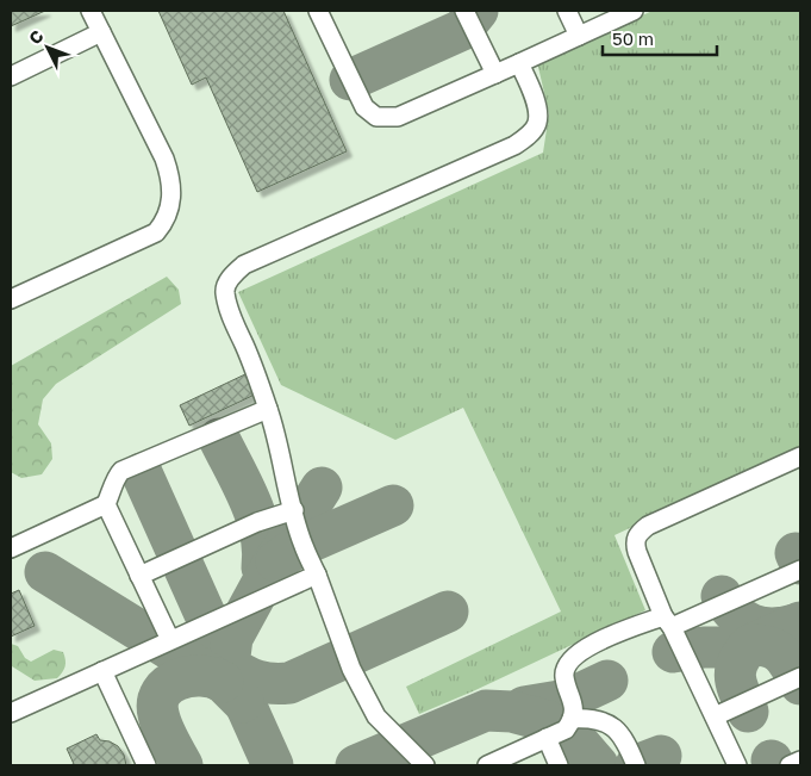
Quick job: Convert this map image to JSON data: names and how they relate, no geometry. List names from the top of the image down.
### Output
{
  "scale_bar": "50 m",
  "north": "top left"
}
